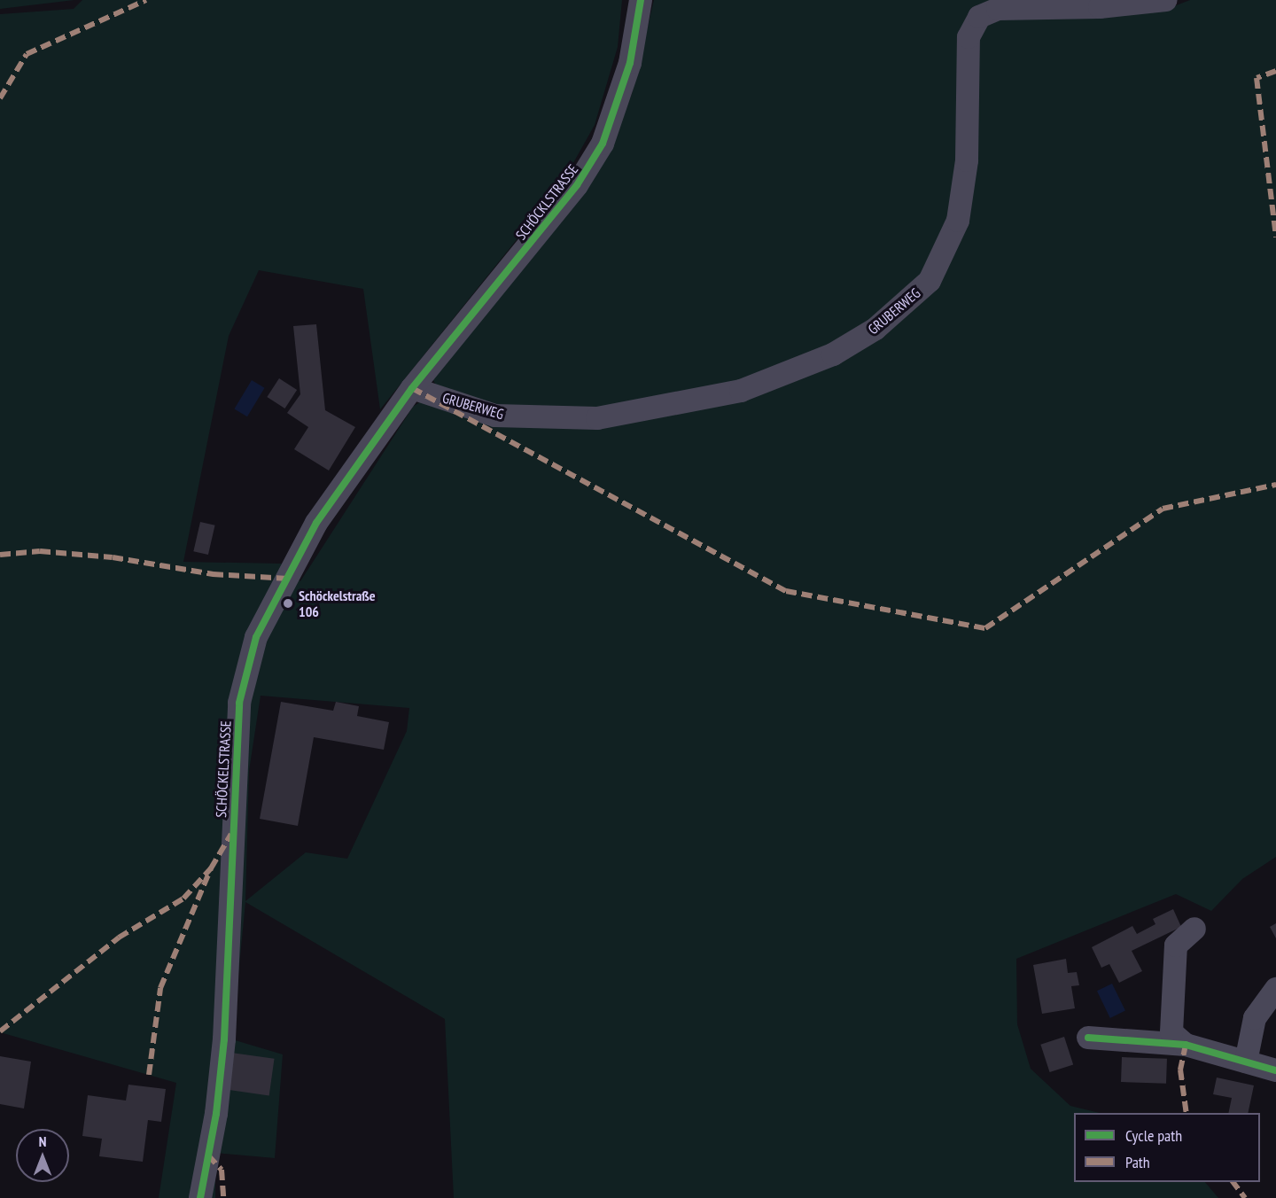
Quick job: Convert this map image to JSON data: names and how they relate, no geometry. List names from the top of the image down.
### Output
{
  "streets": {
    "street": ["SCHÖCKLSTRASSE", "GRUBERWEG", "SCHÖCKELSTRASSE"]
  },
  "crossings": [
    ["SCHÖCKLSTRASSE", "GRUBERWEG"],
    ["SCHÖCKLSTRASSE", "SCHÖCKELSTRASSE"],
    ["GRUBERWEG", "SCHÖCKELSTRASSE"]
  ],
  "places": ["Schöckelstraße 106"],
  "legend": ["Cycle path", "Path"],
  "north": "top"
}
